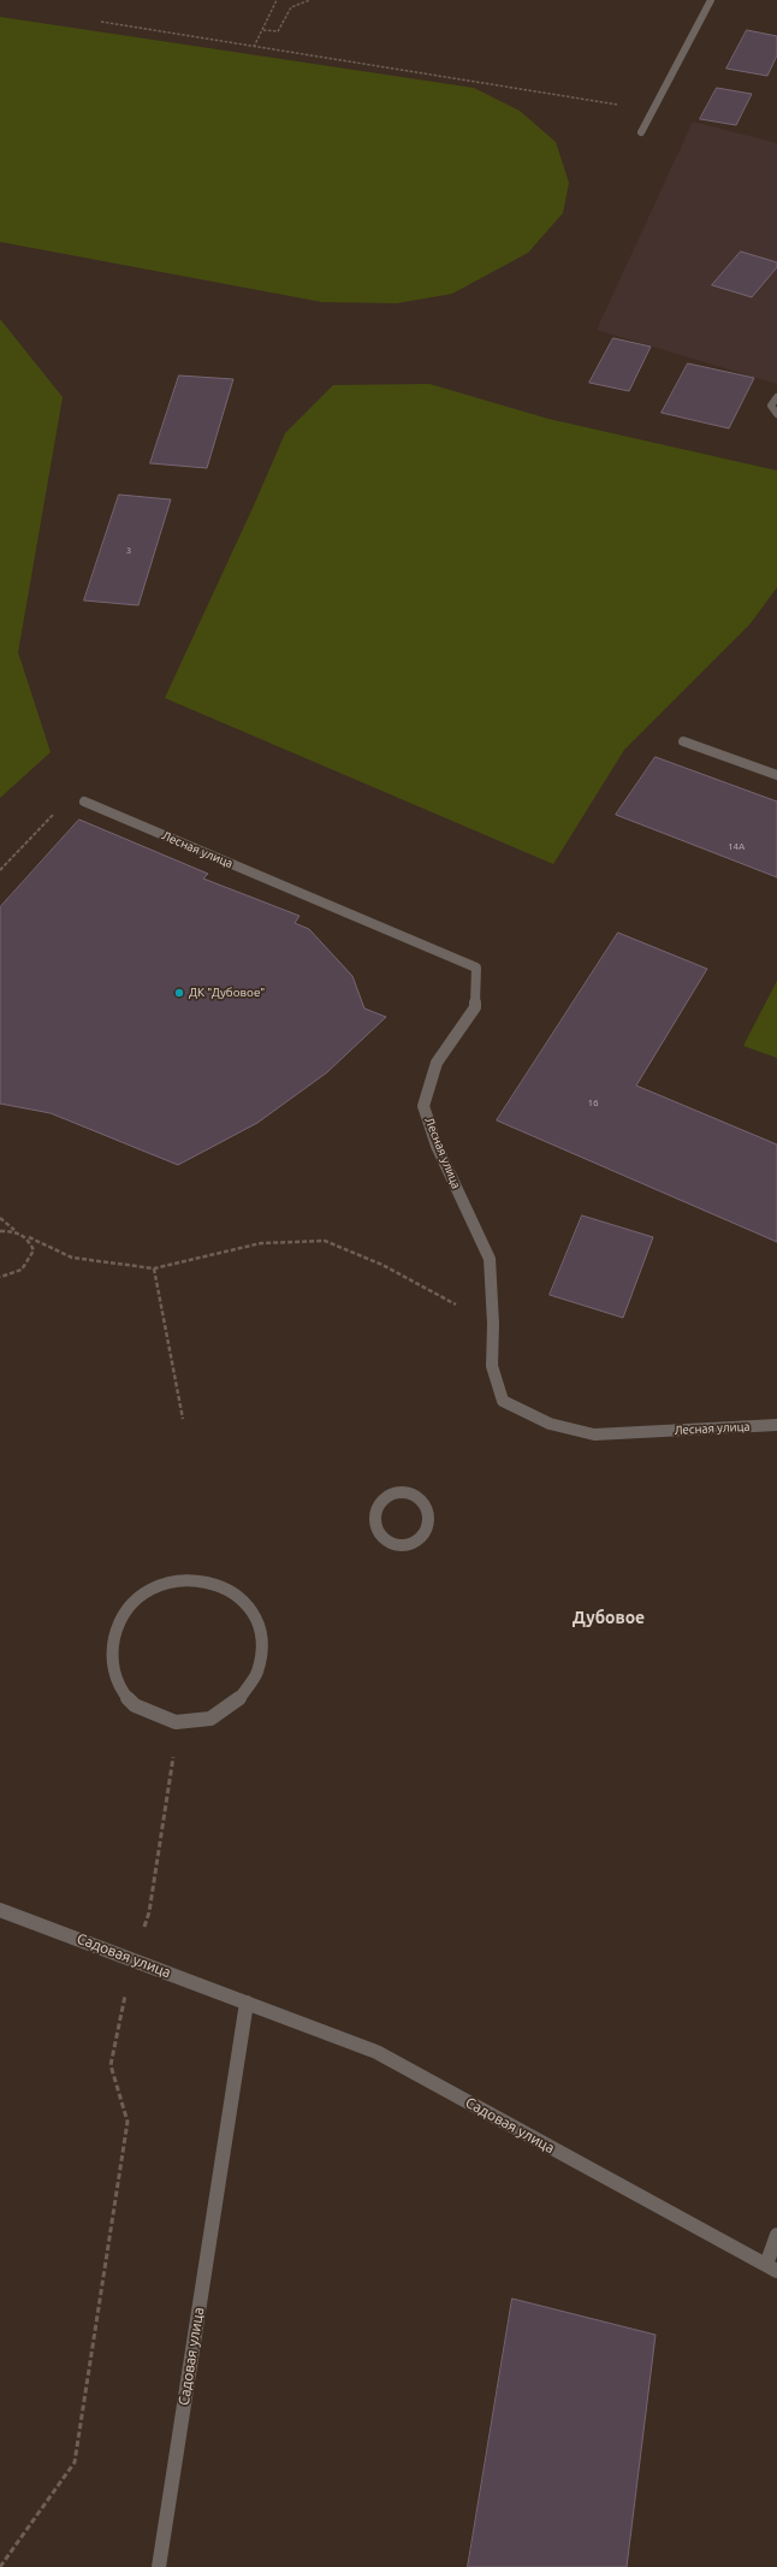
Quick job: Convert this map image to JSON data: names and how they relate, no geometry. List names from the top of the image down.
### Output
{
  "streets": {
    "street": ["Лесная улица", "Садовая улица"]
  },
  "districts": ["Дубовое"],
  "places": ["ДК \"Дубовое\""],
  "house_numbers": ["3", "14А", "16"]
}
